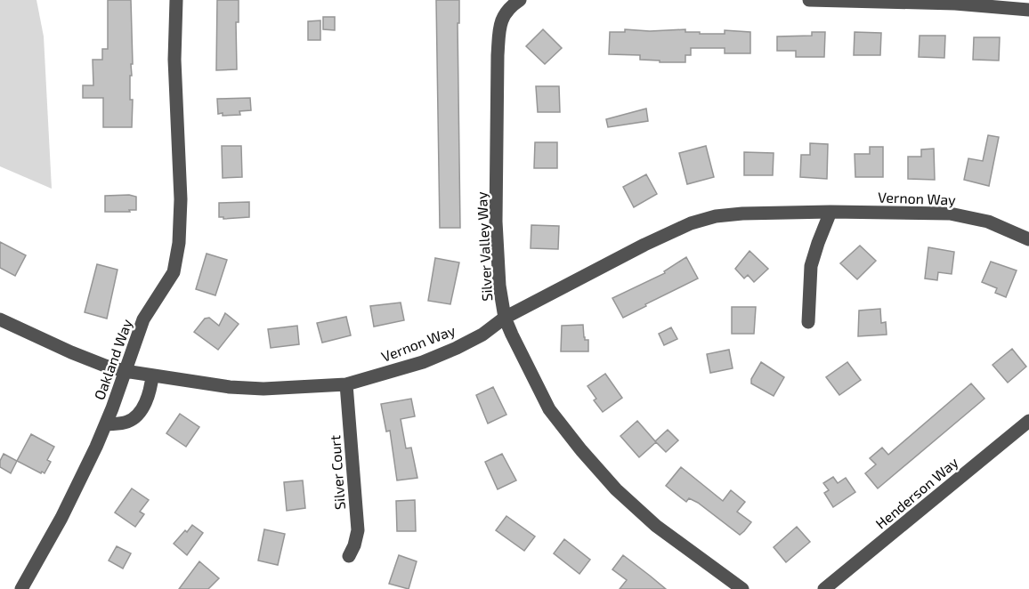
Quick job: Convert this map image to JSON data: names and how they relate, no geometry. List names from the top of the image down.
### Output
{
  "streets": {
    "street": [
      "Vernon Way",
      "Silver Valley Way",
      "Oakland Way",
      "Silver Court",
      "Henderson Way"
    ]
  },
  "crossings": [
    ["Vernon Way", "Silver Valley Way"],
    ["Vernon Way", "Oakland Way"],
    ["Vernon Way", "Silver Court"]
  ]
}
